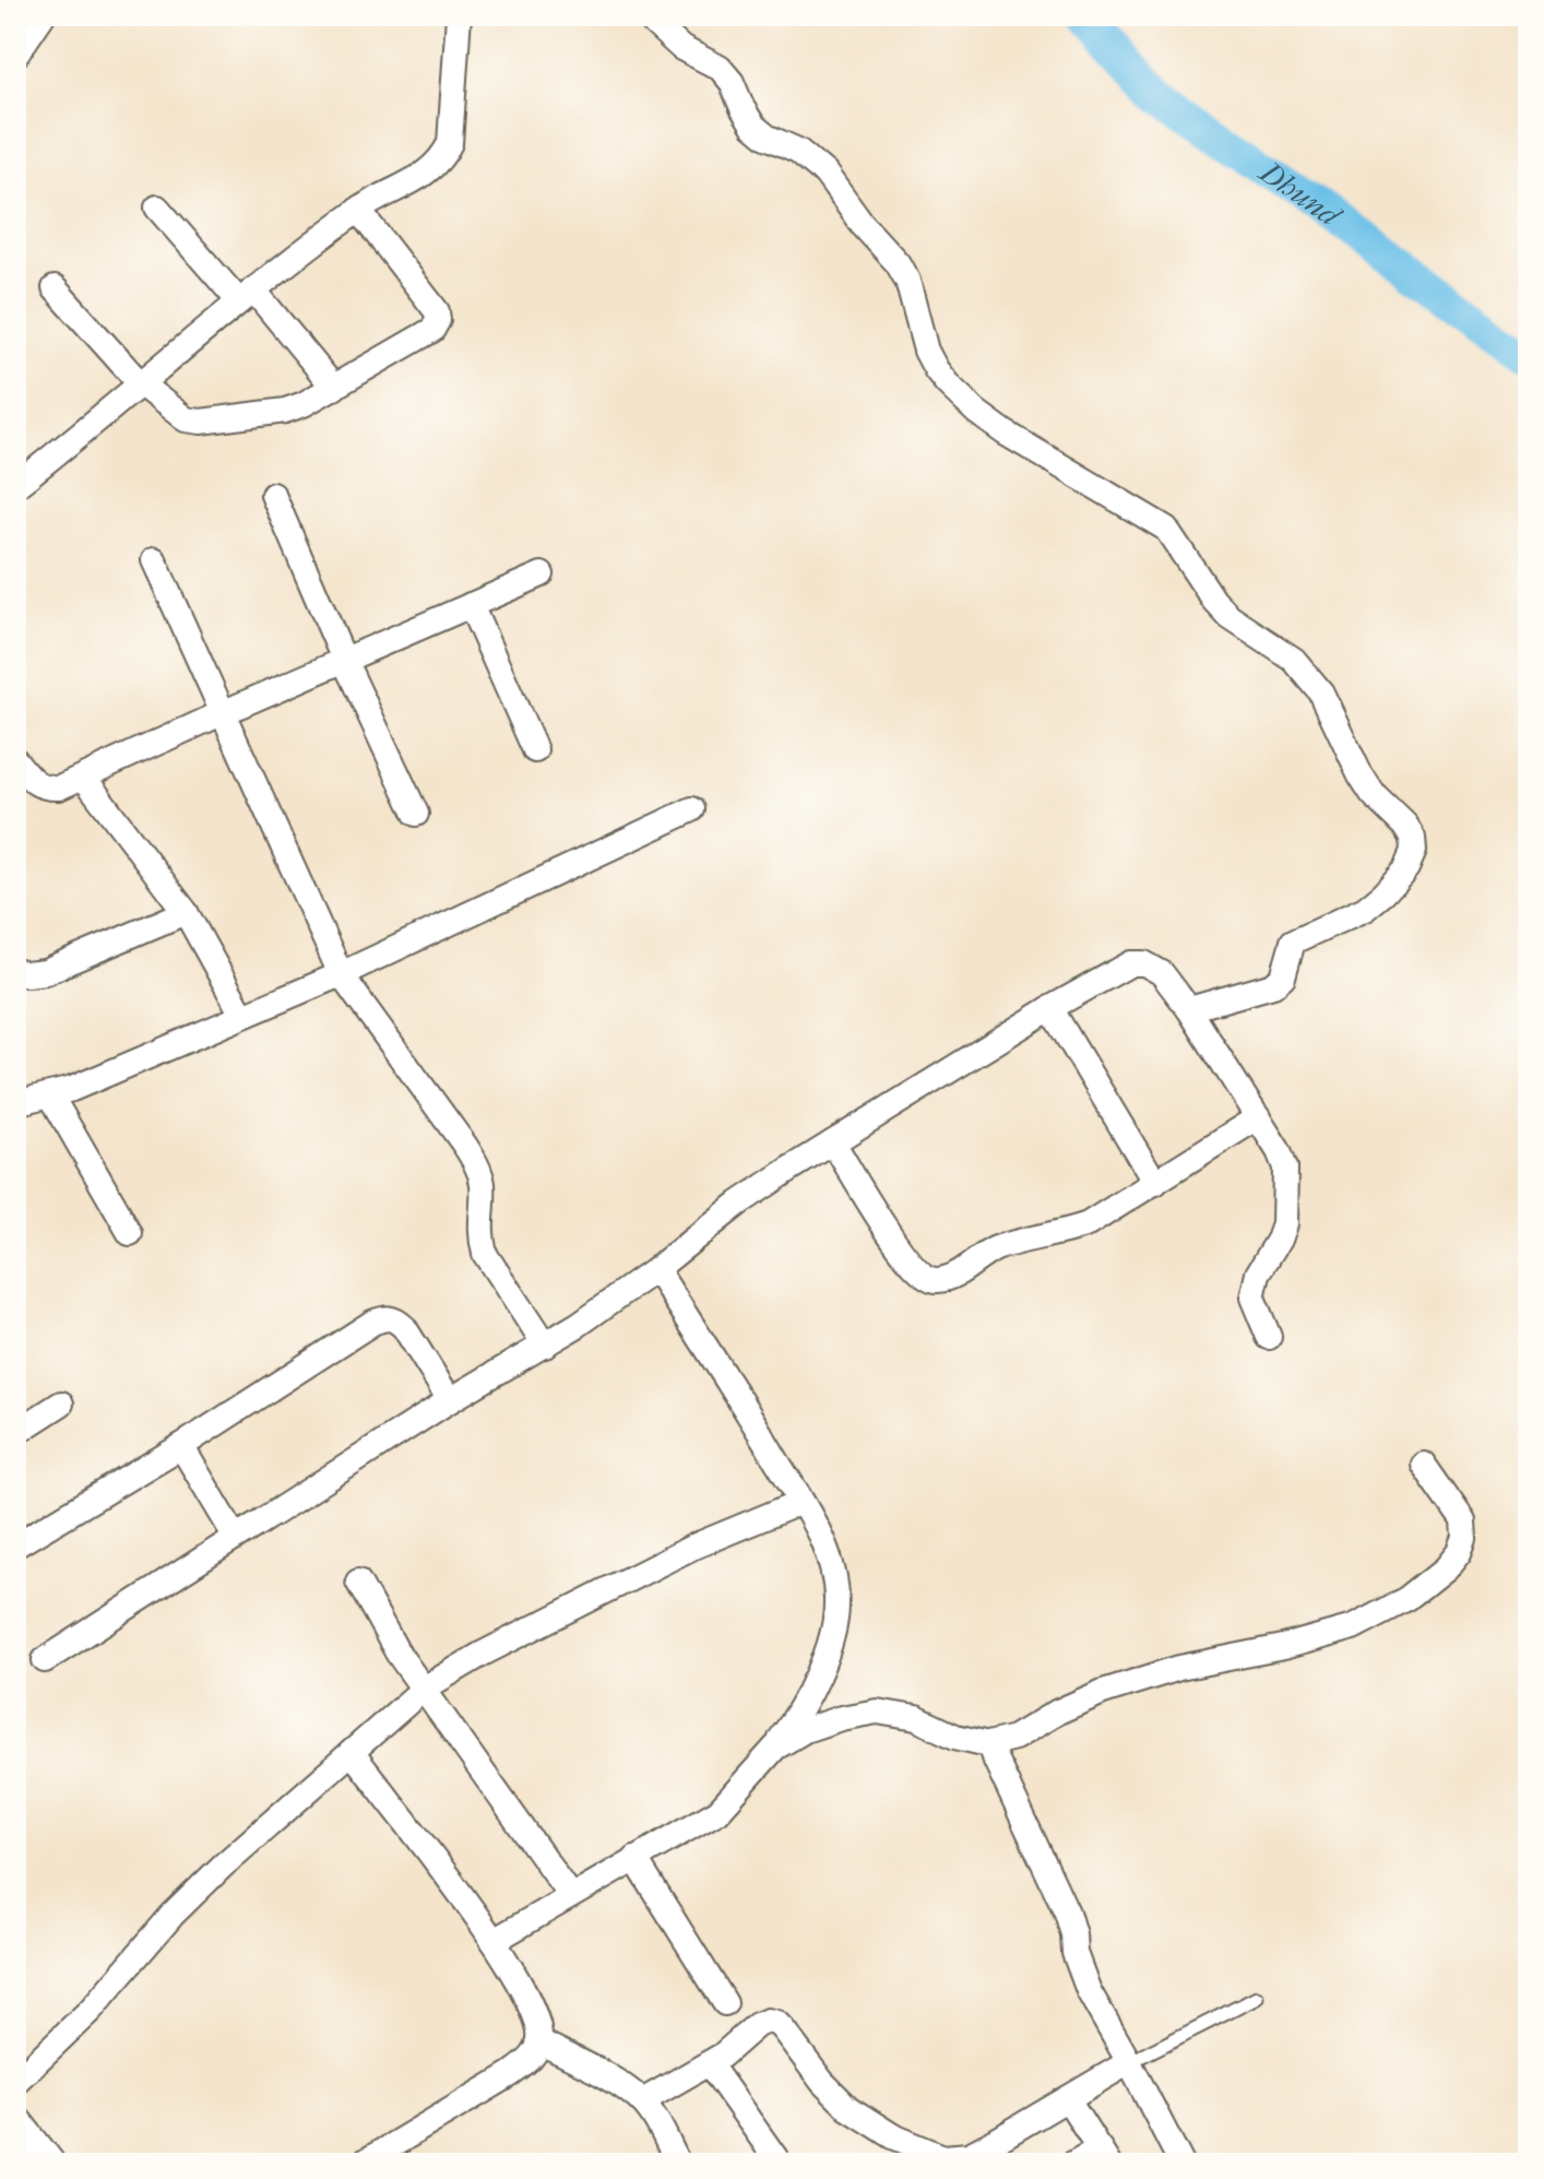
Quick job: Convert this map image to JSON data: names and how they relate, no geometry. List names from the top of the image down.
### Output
{
  "water": ["Dhund"]
}
